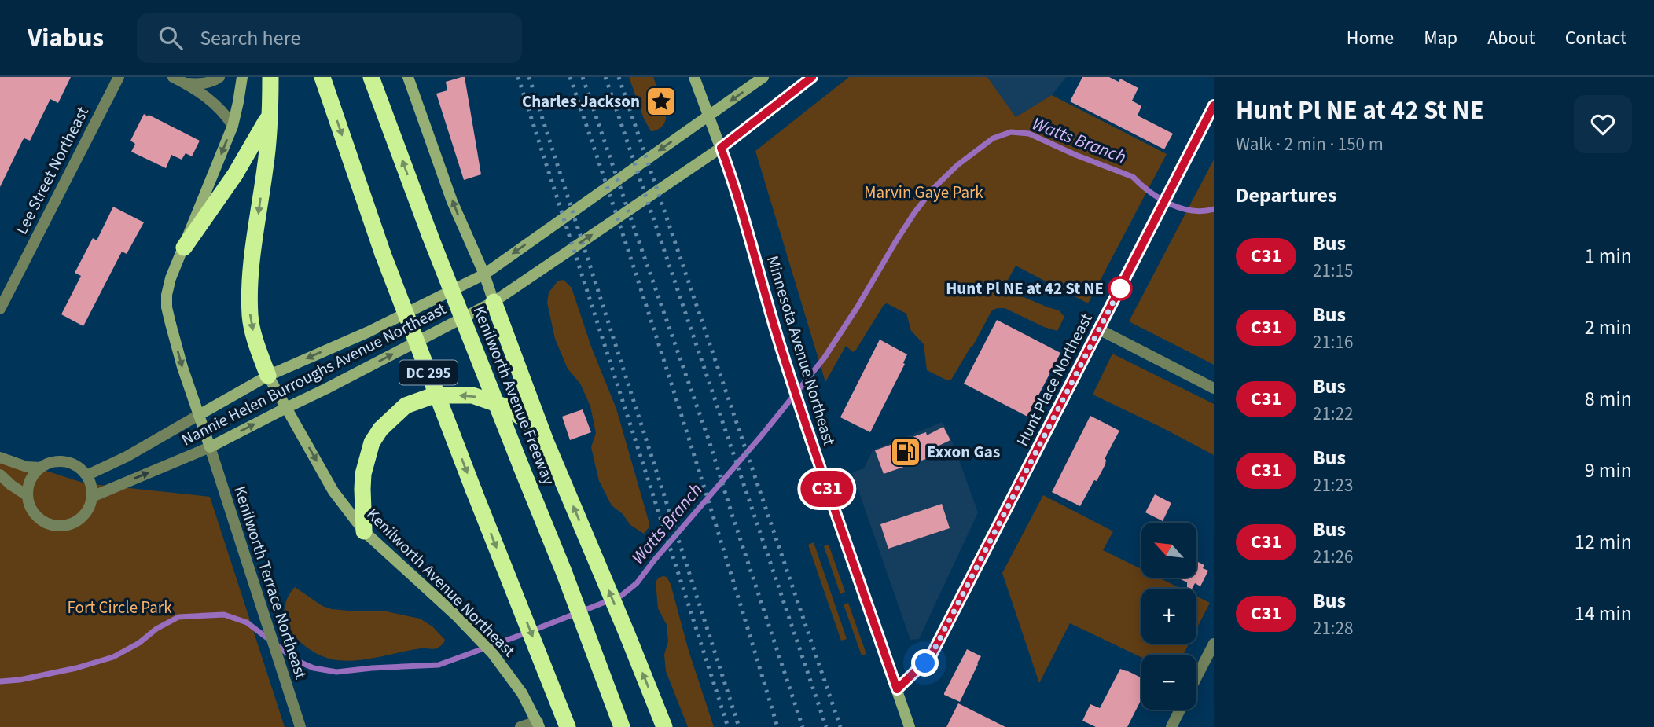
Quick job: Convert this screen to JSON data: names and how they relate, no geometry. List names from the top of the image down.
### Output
{
  "streets": {
    "highway": ["DC 295", "Kenilworth Avenue Freeway"],
    "main road": ["Minnesota Avenue Northeast", "Nannie Helen Burroughs Avenue Northeast", "Kenilworth Avenue Northeast"],
    "street": ["Lee Street Northeast", "Hunt Place Northeast", "Kenilworth Terrace Northeast"]
  },
  "crossings": [
    ["Minnesota Avenue Northeast", "Nannie Helen Burroughs Avenue Northeast"],
    ["Minnesota Avenue Northeast", "Hunt Place Northeast"],
    ["Nannie Helen Burroughs Avenue Northeast", "Kenilworth Terrace Northeast"],
    ["Nannie Helen Burroughs Avenue Northeast", "Kenilworth Avenue Northeast"]
  ],
  "water": ["Watts Branch"],
  "parks": ["Marvin Gaye Park", "Fort Circle Park"],
  "places": {
    "place": ["Charles Jackson"],
    "other": ["Hunt Pl NE at 42 St NE"],
    "fuel station": ["Exxon Gas"]
  },
  "lines": ["bus line C31"],
  "north": "top left",
  "page": {
    "header": "Viabus",
    "search": "Search here",
    "nav": [
      "Home",
      "Map",
      "About",
      "Contact"
    ],
    "on_map": "C31",
    "heading": [
      ["Hunt Pl NE at 42 St NE", "Walk · 2 min · 150 m"],
      "Departures"
    ],
    "list": [
      {
        "mark": "C31",
        "name": "Bus",
        "note": "21:15",
        "value": "1 min"
      },
      {
        "mark": "C31",
        "name": "Bus",
        "note": "21:16",
        "value": "2 min"
      },
      {
        "mark": "C31",
        "name": "Bus",
        "note": "21:22",
        "value": "8 min"
      },
      {
        "mark": "C31",
        "name": "Bus",
        "note": "21:23",
        "value": "9 min"
      },
      {
        "mark": "C31",
        "name": "Bus",
        "note": "21:26",
        "value": "12 min"
      },
      {
        "mark": "C31",
        "name": "Bus",
        "note": "21:28",
        "value": "14 min"
      }
    ],
    "map_buttons": ["+", "−"]
  }
}
